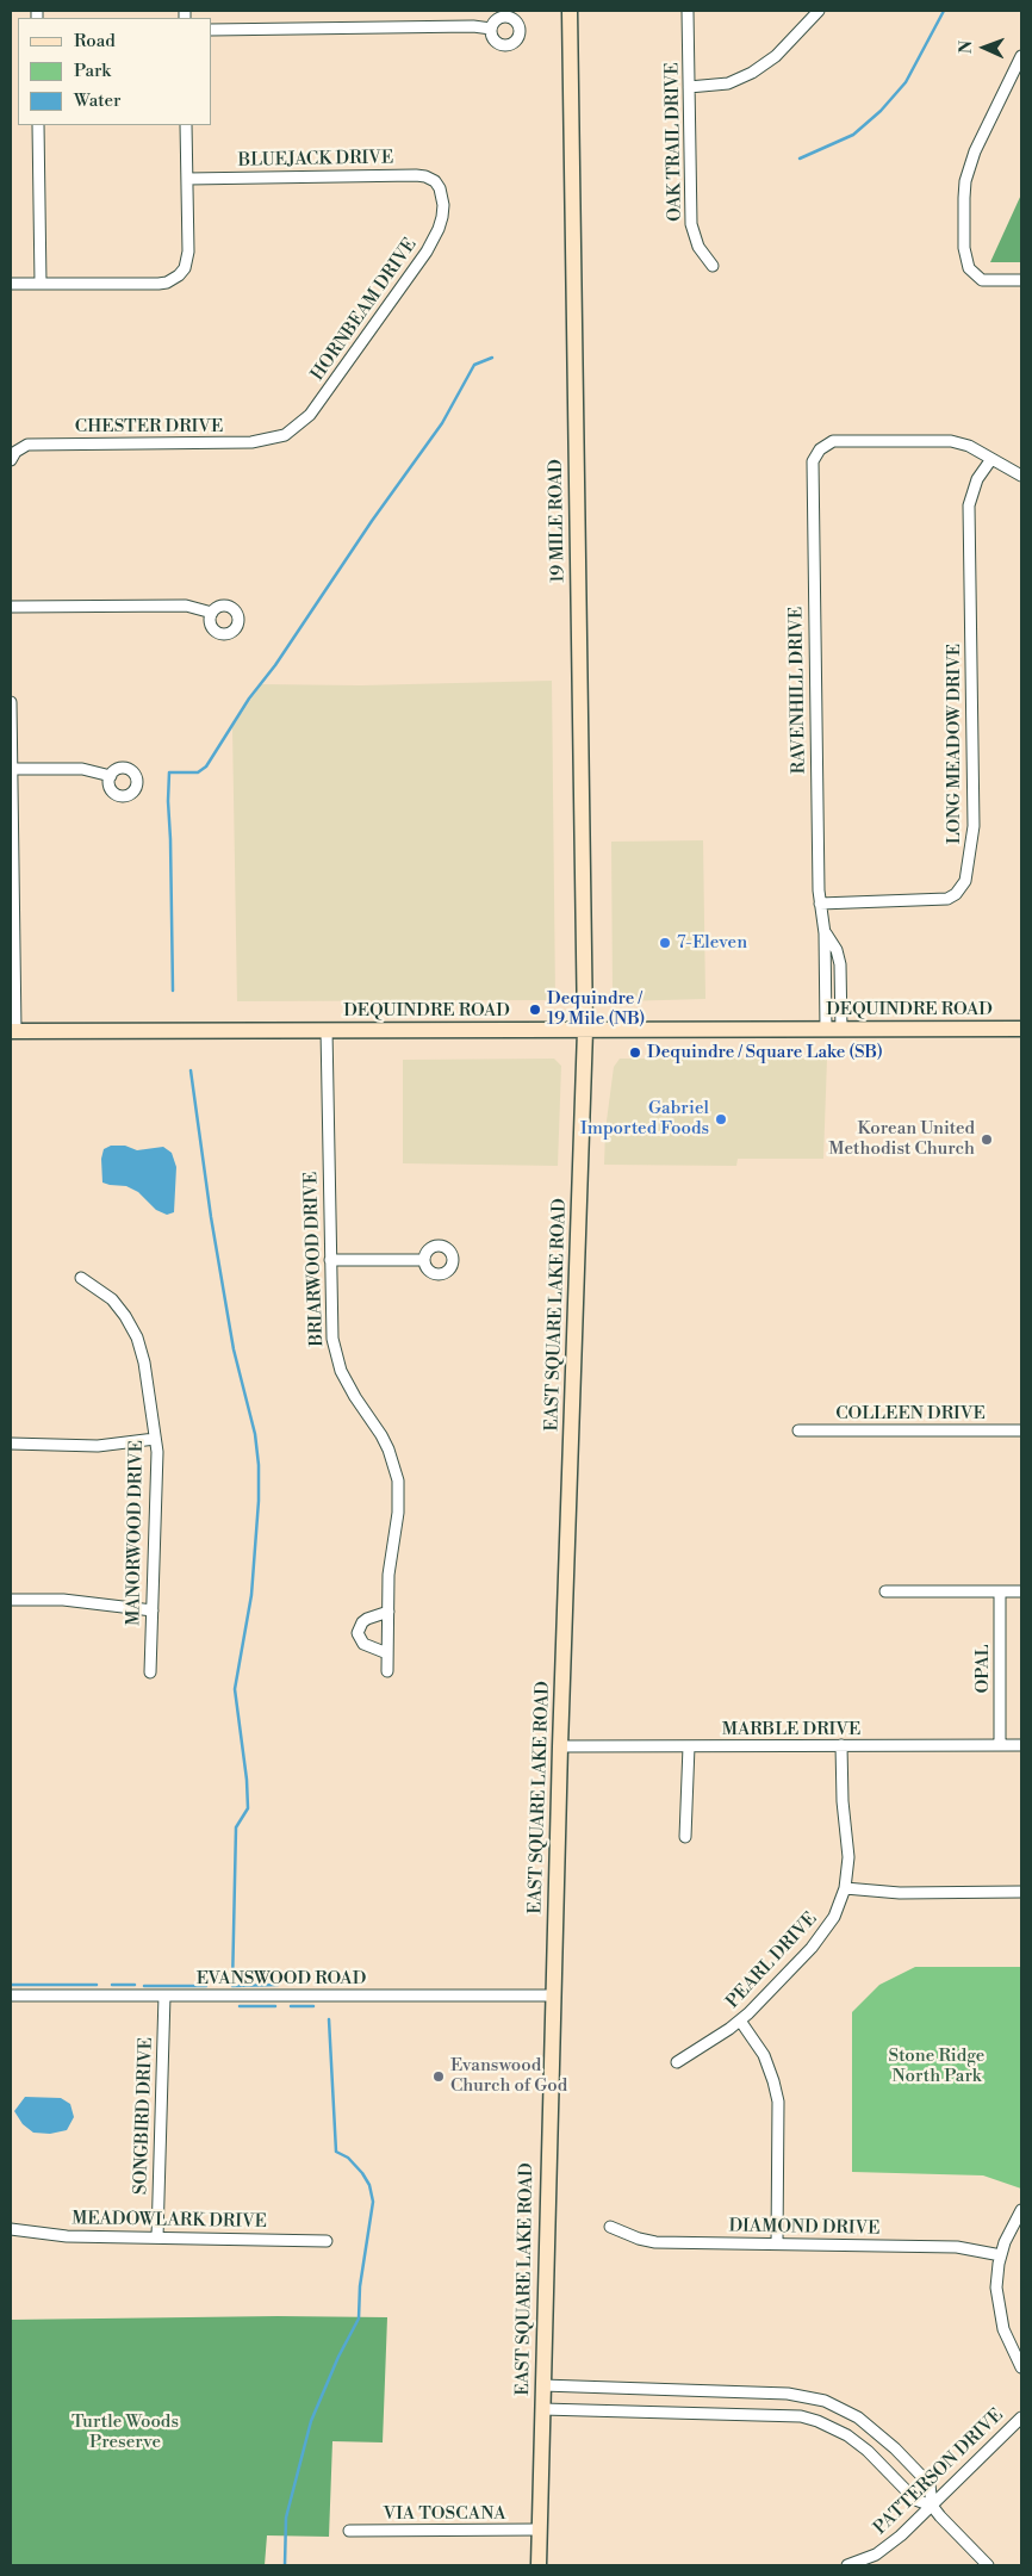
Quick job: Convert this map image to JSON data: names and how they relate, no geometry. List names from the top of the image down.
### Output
{
  "streets": {
    "main road": ["19 MILE ROAD", "DEQUINDRE ROAD", "EAST SQUARE LAKE ROAD"],
    "street": [
      "OAK TRAIL DRIVE",
      "BLUEJACK DRIVE",
      "HORNBEAM DRIVE",
      "CHESTER DRIVE",
      "RAVENHILL DRIVE",
      "LONG MEADOW DRIVE",
      "BRIARWOOD DRIVE",
      "COLLEEN DRIVE",
      "MANORWOOD DRIVE",
      "OPAL",
      "MARBLE DRIVE",
      "PEARL DRIVE",
      "EVANSWOOD ROAD",
      "SONGBIRD DRIVE",
      "MEADOWLARK DRIVE",
      "DIAMOND DRIVE",
      "PATTERSON DRIVE",
      "VIA TOSCANA"
    ]
  },
  "crossings": [
    ["BLUEJACK DRIVE", "HORNBEAM DRIVE"],
    ["HORNBEAM DRIVE", "CHESTER DRIVE"],
    ["19 MILE ROAD", "DEQUINDRE ROAD"],
    ["19 MILE ROAD", "EAST SQUARE LAKE ROAD"],
    ["RAVENHILL DRIVE", "LONG MEADOW DRIVE"],
    ["RAVENHILL DRIVE", "DEQUINDRE ROAD"],
    ["DEQUINDRE ROAD", "BRIARWOOD DRIVE"],
    ["DEQUINDRE ROAD", "EAST SQUARE LAKE ROAD"],
    ["EAST SQUARE LAKE ROAD", "MARBLE DRIVE"],
    ["EAST SQUARE LAKE ROAD", "EVANSWOOD ROAD"],
    ["EAST SQUARE LAKE ROAD", "VIA TOSCANA"],
    ["OPAL", "MARBLE DRIVE"],
    ["MARBLE DRIVE", "PEARL DRIVE"],
    ["EVANSWOOD ROAD", "SONGBIRD DRIVE"],
    ["SONGBIRD DRIVE", "MEADOWLARK DRIVE"]
  ],
  "parks": ["Stone Ridge North Park", "Turtle Woods Preserve"],
  "places": [
    "7-Eleven",
    "Dequindre / 19 Mile (NB)",
    "Dequindre / Square Lake (SB)",
    "Gabriel Imported Foods",
    "Korean United Methodist Church",
    "Evanswood Church of God"
  ],
  "legend": ["Road", "Park", "Water"],
  "north": "left"
}
